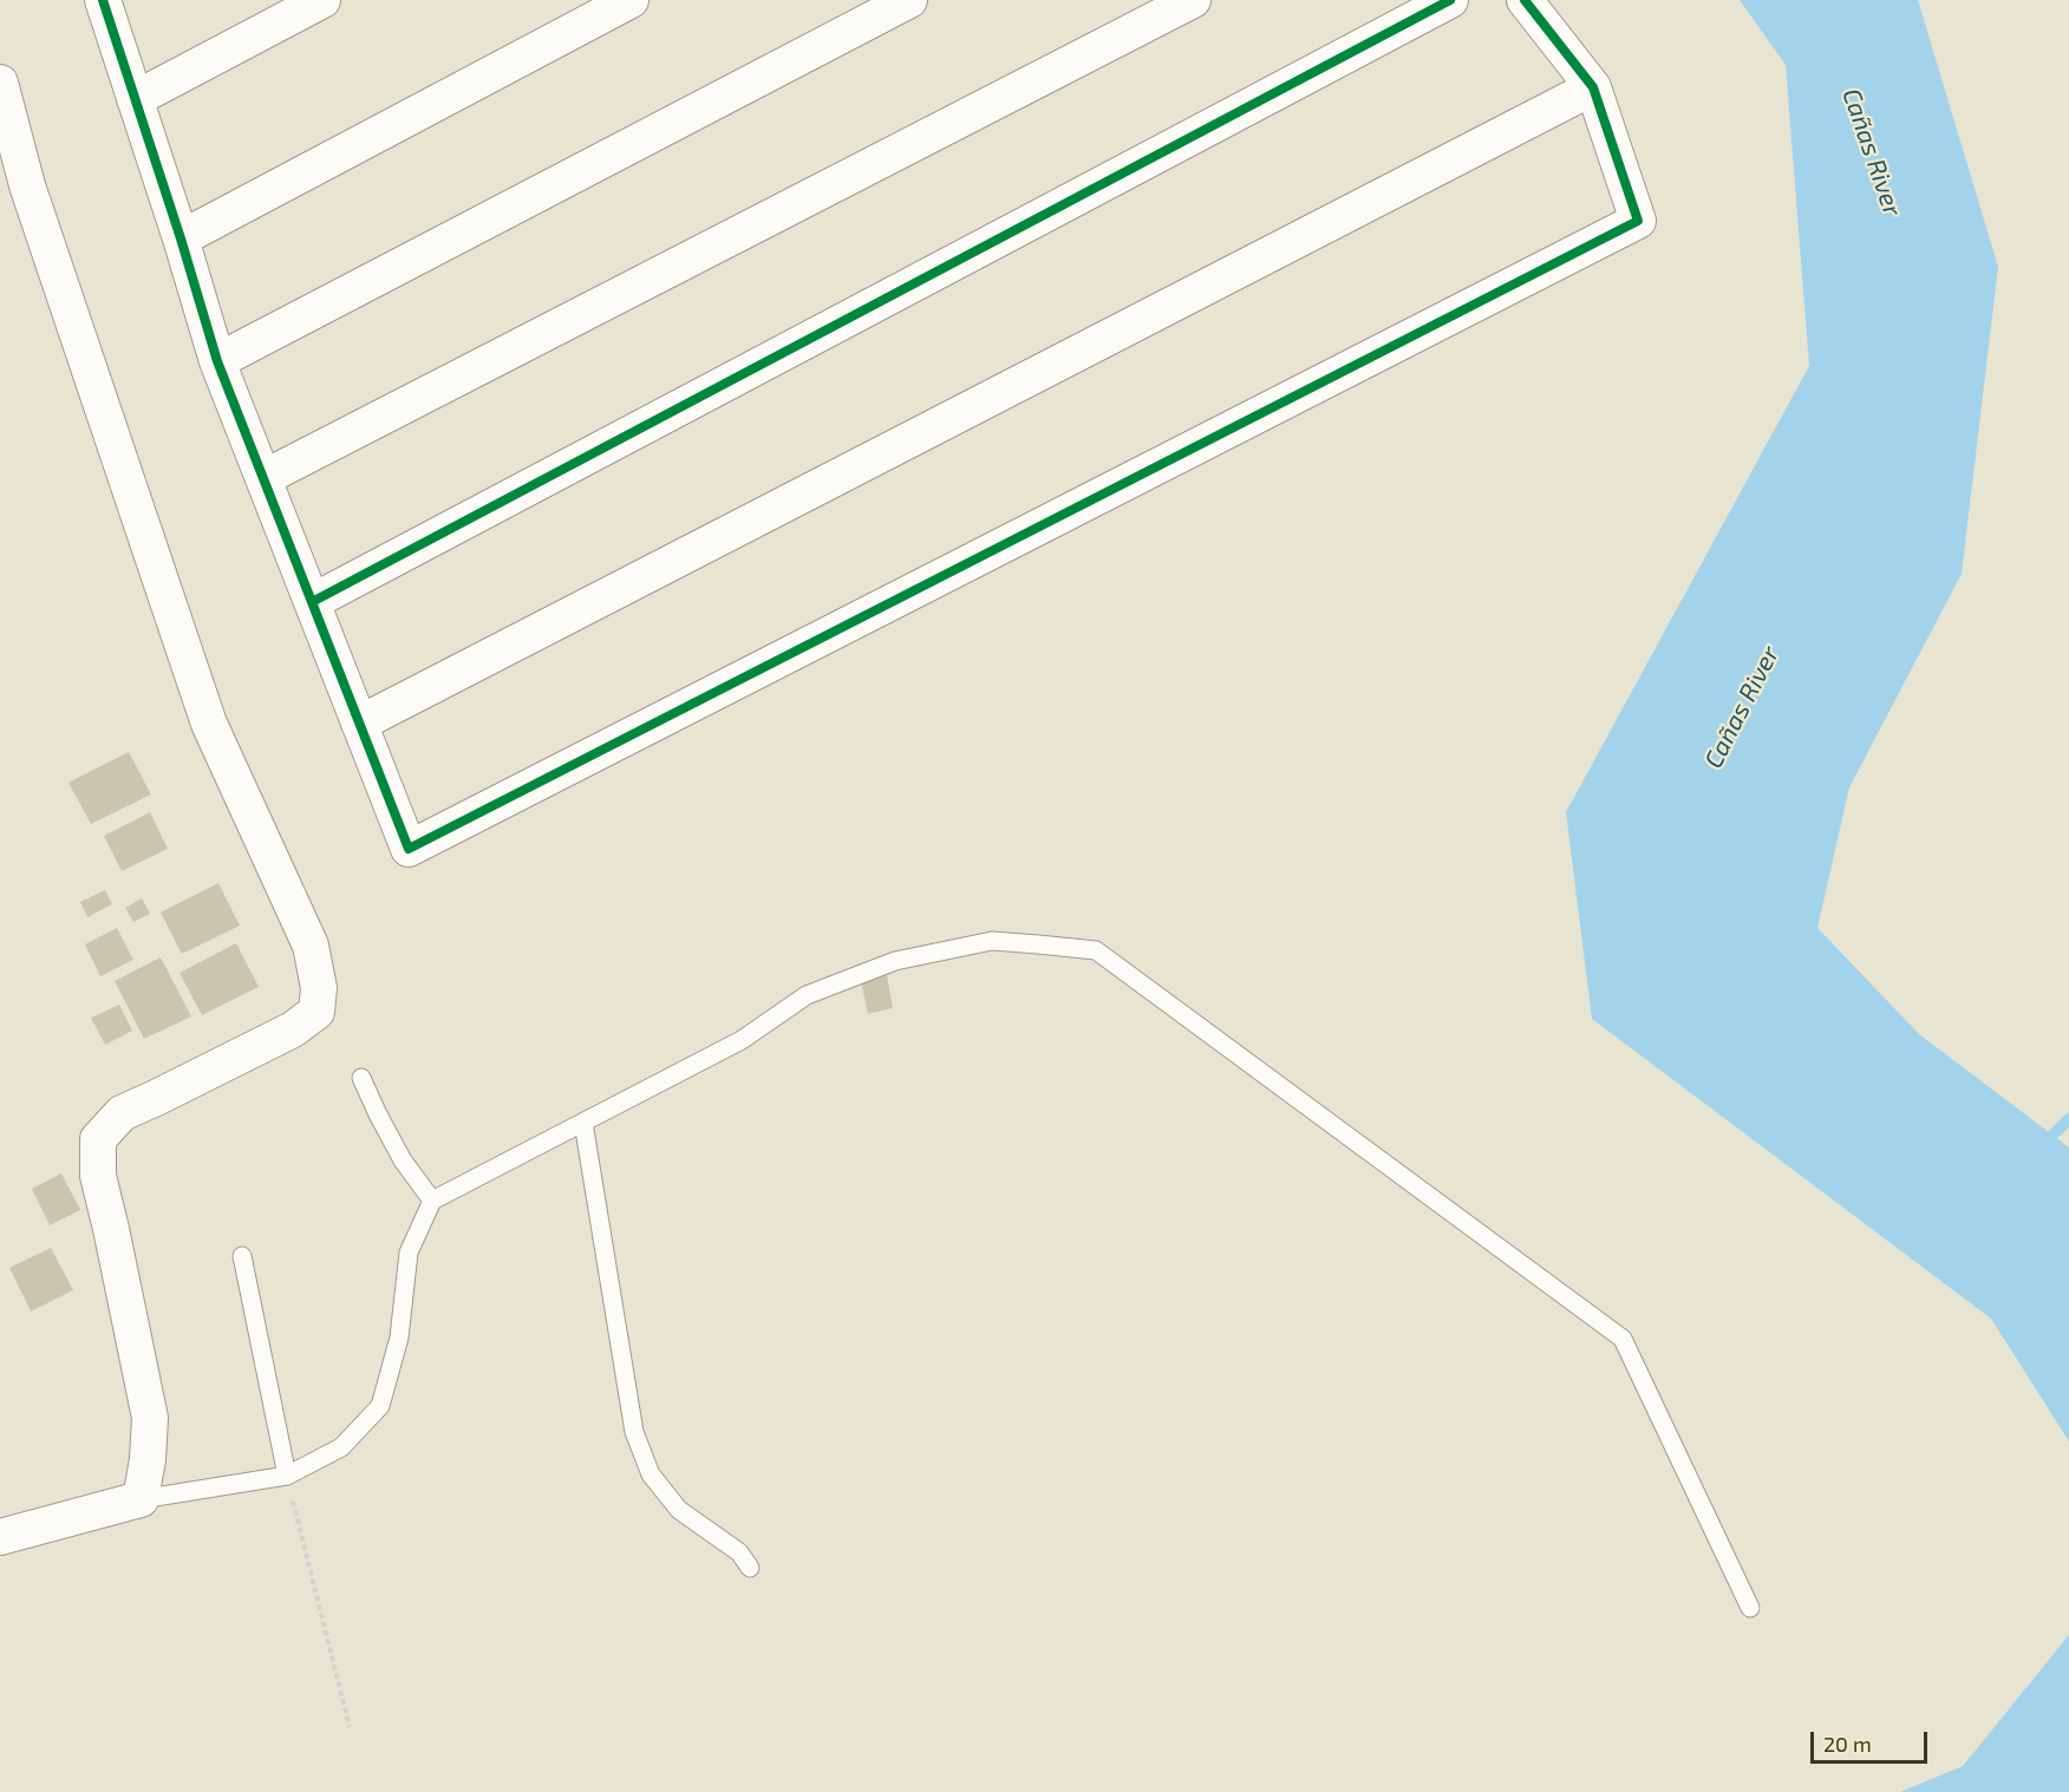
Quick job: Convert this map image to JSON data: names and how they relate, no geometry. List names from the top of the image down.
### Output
{
  "water": ["Cañas River"],
  "scale_bar": "20 m"
}
